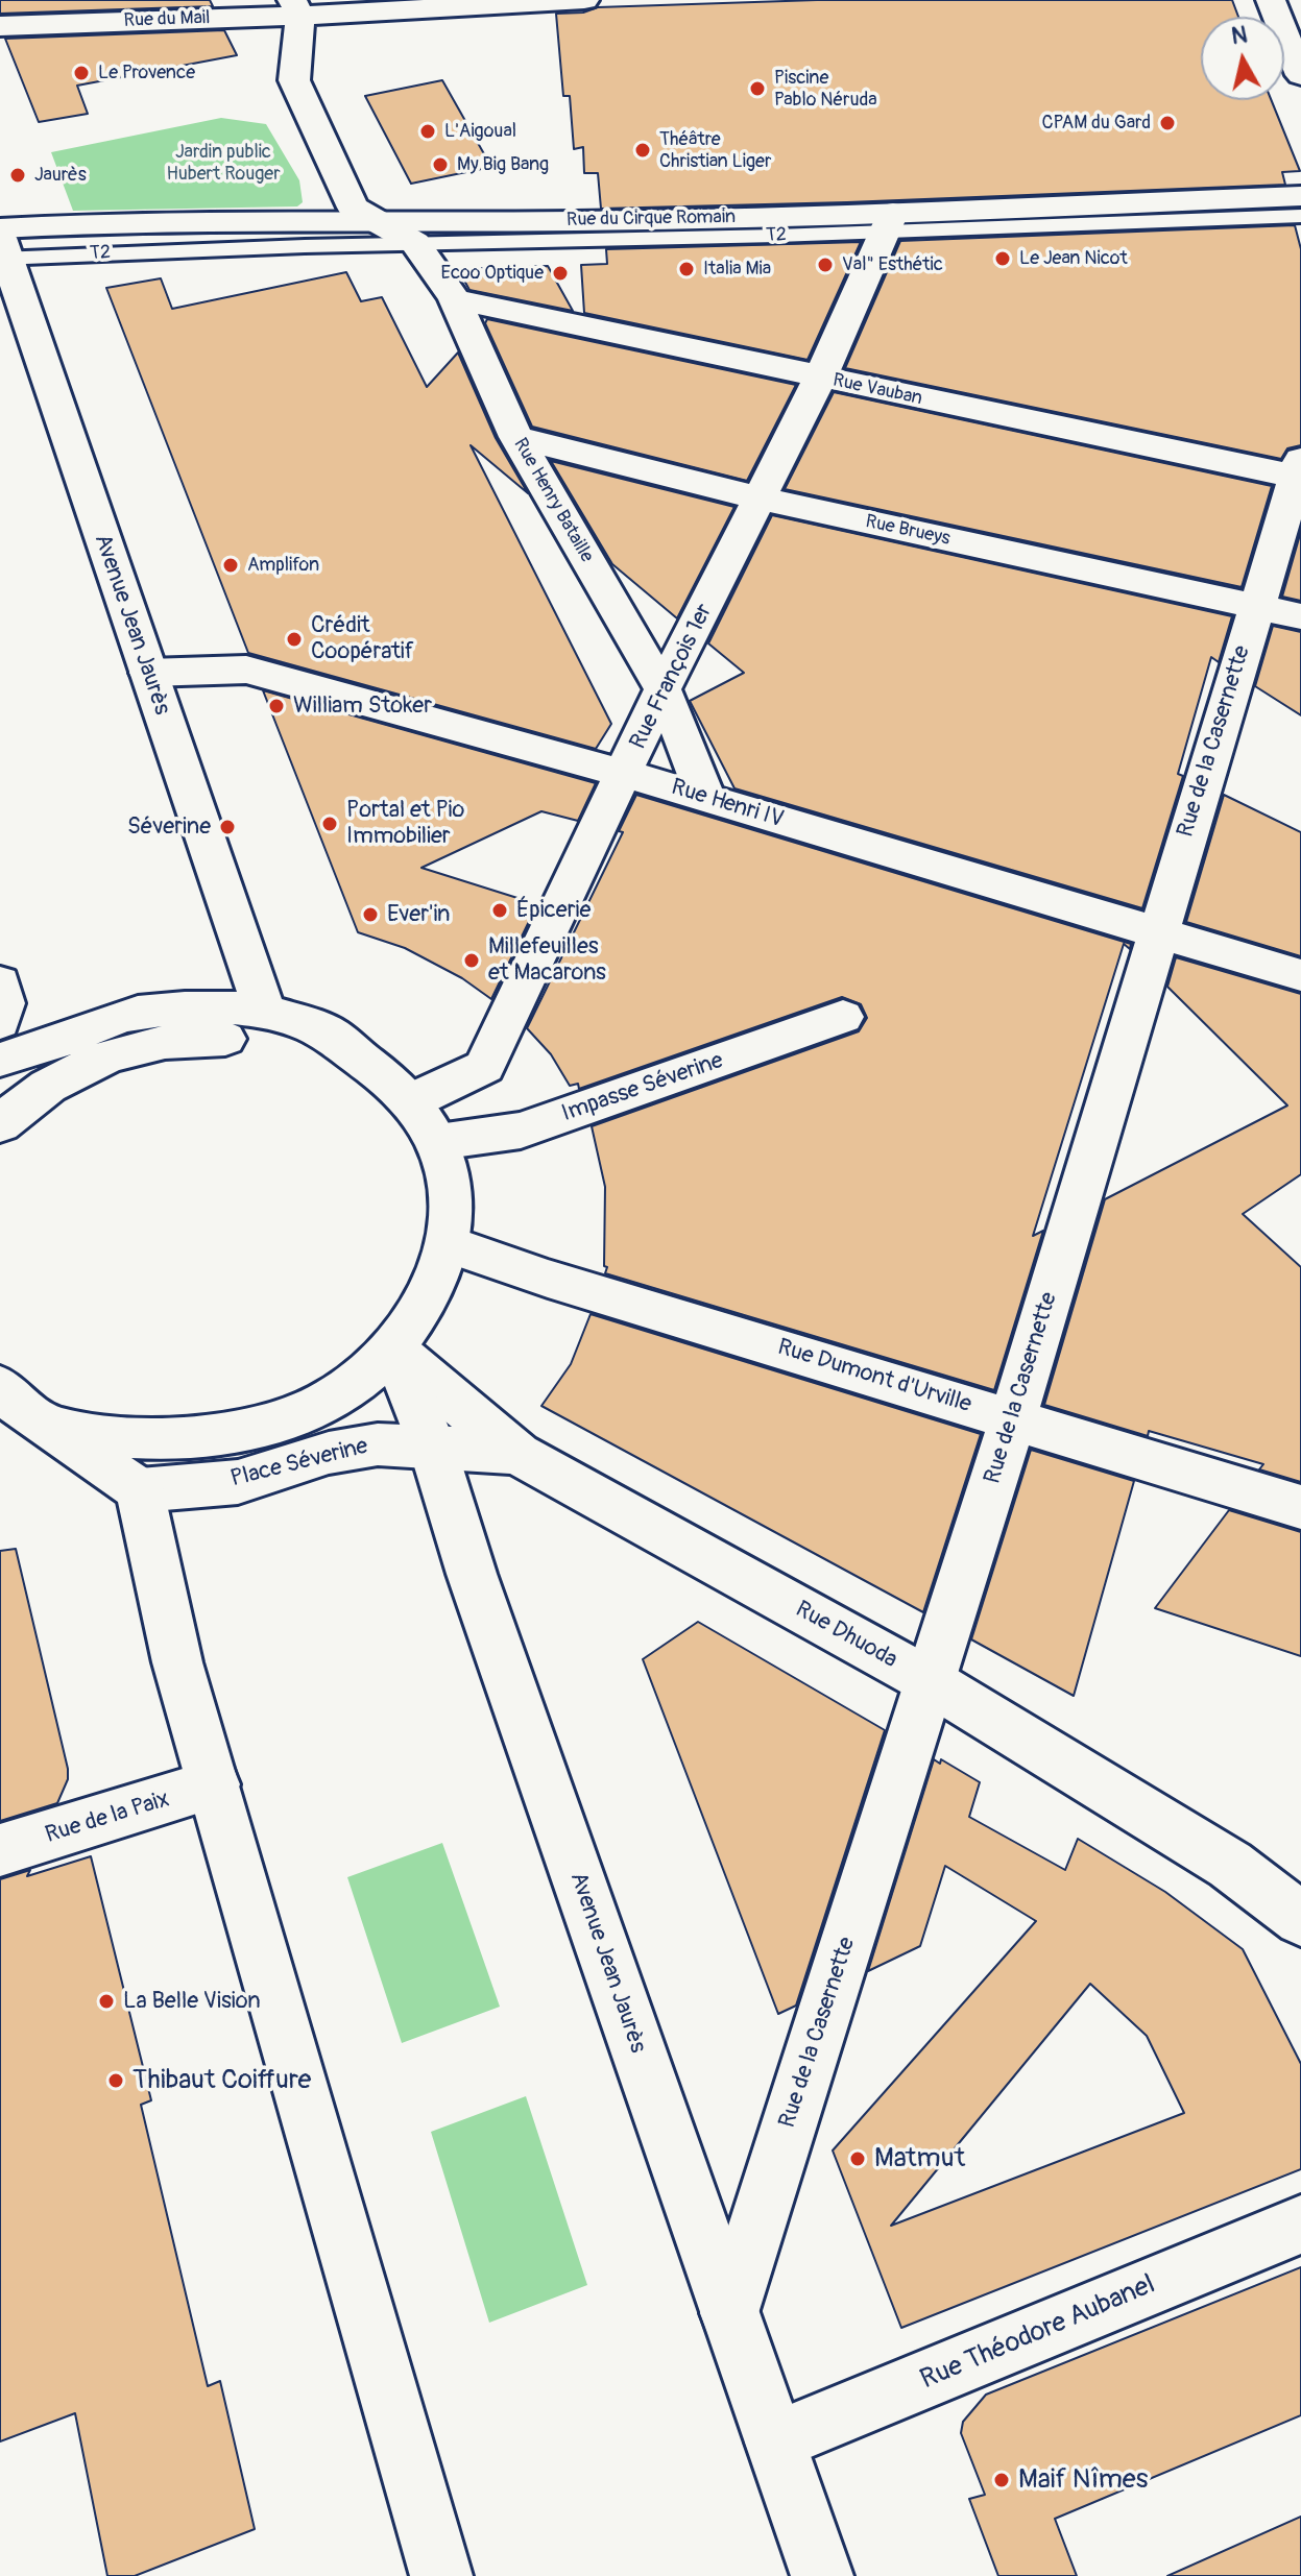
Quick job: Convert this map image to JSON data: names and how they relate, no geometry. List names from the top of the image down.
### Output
{
  "streets": {
    "street": [
      "Rue du Mail",
      "Rue du Cirque Romain",
      "Rue Vauban",
      "Rue Henry Bataille",
      "Rue Brueys",
      "Avenue Jean Jaurès",
      "Rue François 1er",
      "Rue de la Casernette",
      "Rue Henri IV",
      "Impasse Séverine",
      "Rue Dumont d'Urville",
      "Place Séverine",
      "Rue Dhuoda",
      "Rue de la Paix",
      "Rue Théodore Aubanel"
    ],
    "lane": ["T2"]
  },
  "crossings": [
    ["Rue du Mail", "Rue Henry Bataille"],
    ["Rue du Cirque Romain", "T2"],
    ["Rue du Cirque Romain", "Rue Henry Bataille"],
    ["Rue du Cirque Romain", "Avenue Jean Jaurès"],
    ["Rue du Cirque Romain", "Rue François 1er"],
    ["T2", "Rue Henry Bataille"],
    ["T2", "Avenue Jean Jaurès"],
    ["T2", "Rue François 1er"],
    ["Rue Vauban", "Rue Henry Bataille"],
    ["Rue Vauban", "Rue François 1er"],
    ["Rue Vauban", "Rue de la Casernette"],
    ["Rue Henry Bataille", "Rue Brueys"],
    ["Rue Henry Bataille", "Rue François 1er"],
    ["Rue Henry Bataille", "Rue Henri IV"],
    ["Rue Brueys", "Rue François 1er"],
    ["Rue Brueys", "Rue de la Casernette"],
    ["Avenue Jean Jaurès", "Rue de la Casernette"],
    ["Avenue Jean Jaurès", "Rue Henri IV"],
    ["Avenue Jean Jaurès", "Place Séverine"],
    ["Avenue Jean Jaurès", "Rue Dhuoda"],
    ["Avenue Jean Jaurès", "Rue Théodore Aubanel"],
    ["Rue François 1er", "Rue Henri IV"],
    ["Rue François 1er", "Place Séverine"],
    ["Rue de la Casernette", "Rue Henri IV"],
    ["Rue de la Casernette", "Rue Dumont d'Urville"],
    ["Rue de la Casernette", "Rue Dhuoda"],
    ["Impasse Séverine", "Place Séverine"],
    ["Rue Dumont d'Urville", "Place Séverine"],
    ["Place Séverine", "Rue Dhuoda"]
  ],
  "parks": ["Jardin public Hubert Rouger"],
  "places": [
    "Le Provence",
    "Piscine Pablo Néruda",
    "CPAM du Gard",
    "L'Aigoual",
    "Théâtre Christian Liger",
    "My Big Bang",
    "Jaurès",
    "Le Jean Nicot",
    "Val\" Esthétic",
    "Italia Mia",
    "Ecoo Optique",
    "Amplifon",
    "Crédit Coopératif",
    "William Stoker",
    "Portal et Pio Immobilier",
    "Séverine",
    "Épicerie",
    "Ever'in",
    "Millefeuilles et Macarons",
    "La Belle Vision",
    "Thibaut Coiffure",
    "Matmut",
    "Maif Nîmes"
  ],
  "north": "top"
}
